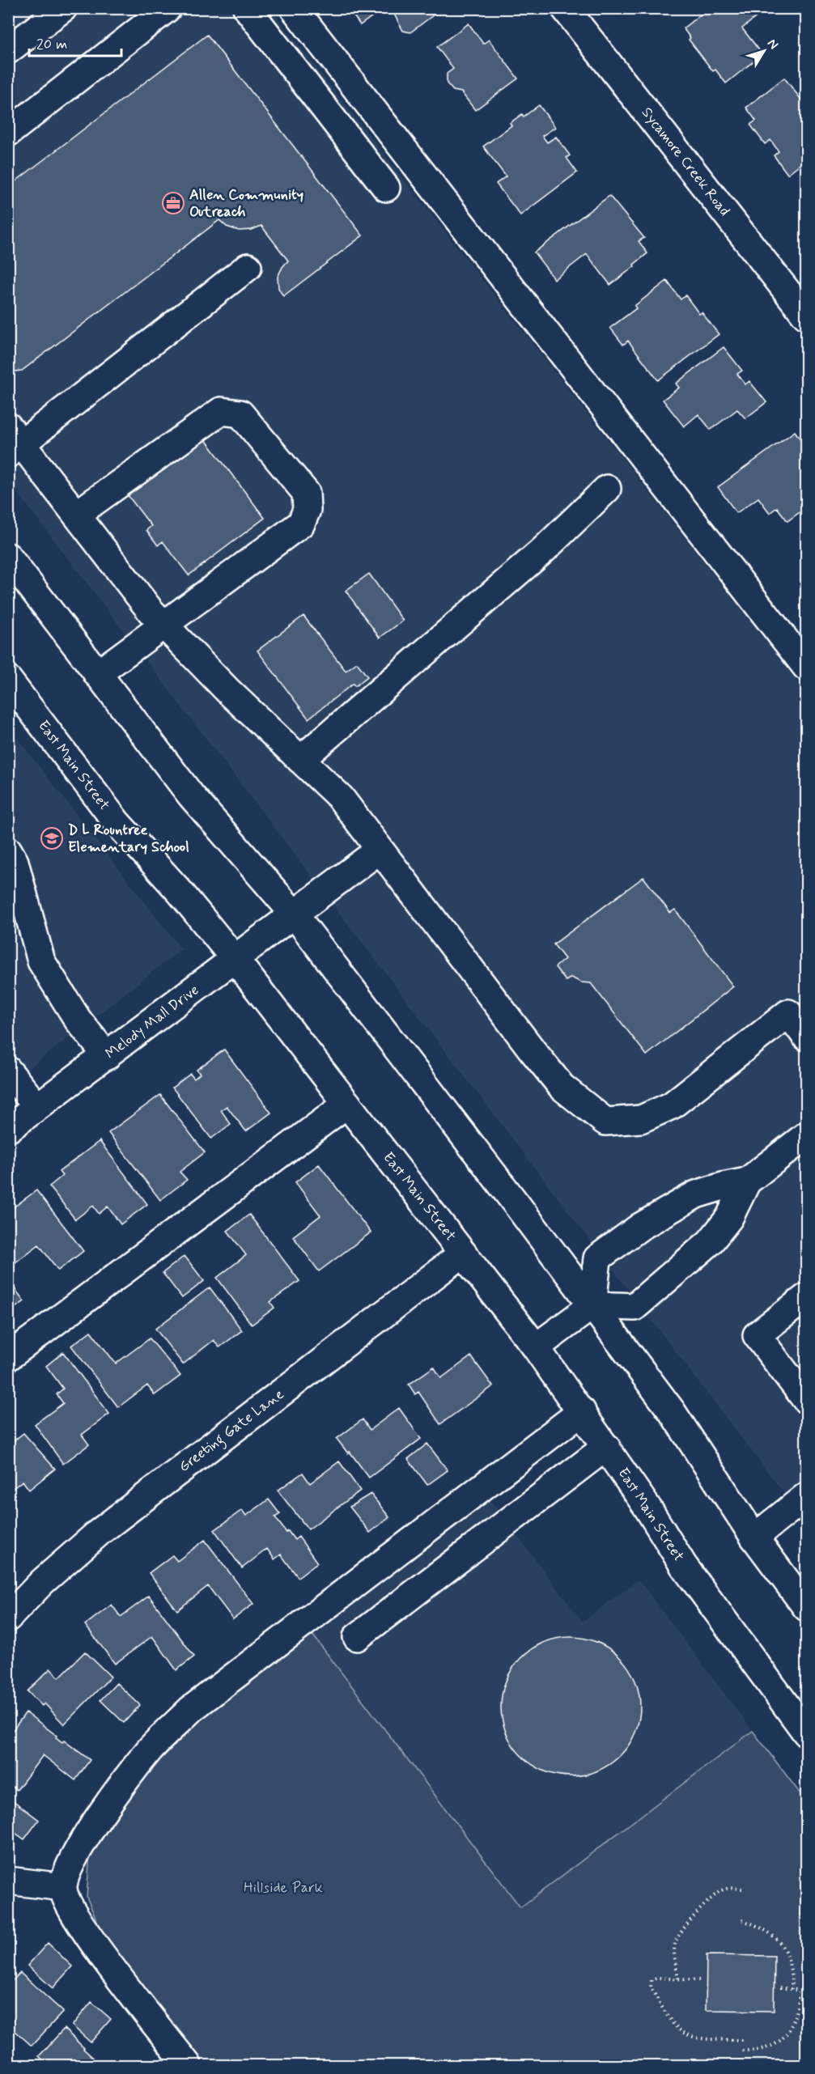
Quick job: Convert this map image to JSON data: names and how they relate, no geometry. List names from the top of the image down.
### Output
{
  "streets": {
    "main road": [
      "Sycamore Creek Road",
      "East Main Street",
      "Melody Mall Drive",
      "Greeting Gate Lane"
    ]
  },
  "crossings": [
    ["East Main Street", "Melody Mall Drive"],
    ["East Main Street", "Greeting Gate Lane"]
  ],
  "parks": ["Hillside Park"],
  "places": {
    "office": ["Allen Community Outreach"],
    "school or university": ["D L Rountree Elementary School"]
  },
  "scale_bar": "20 m",
  "north": "top right"
}
